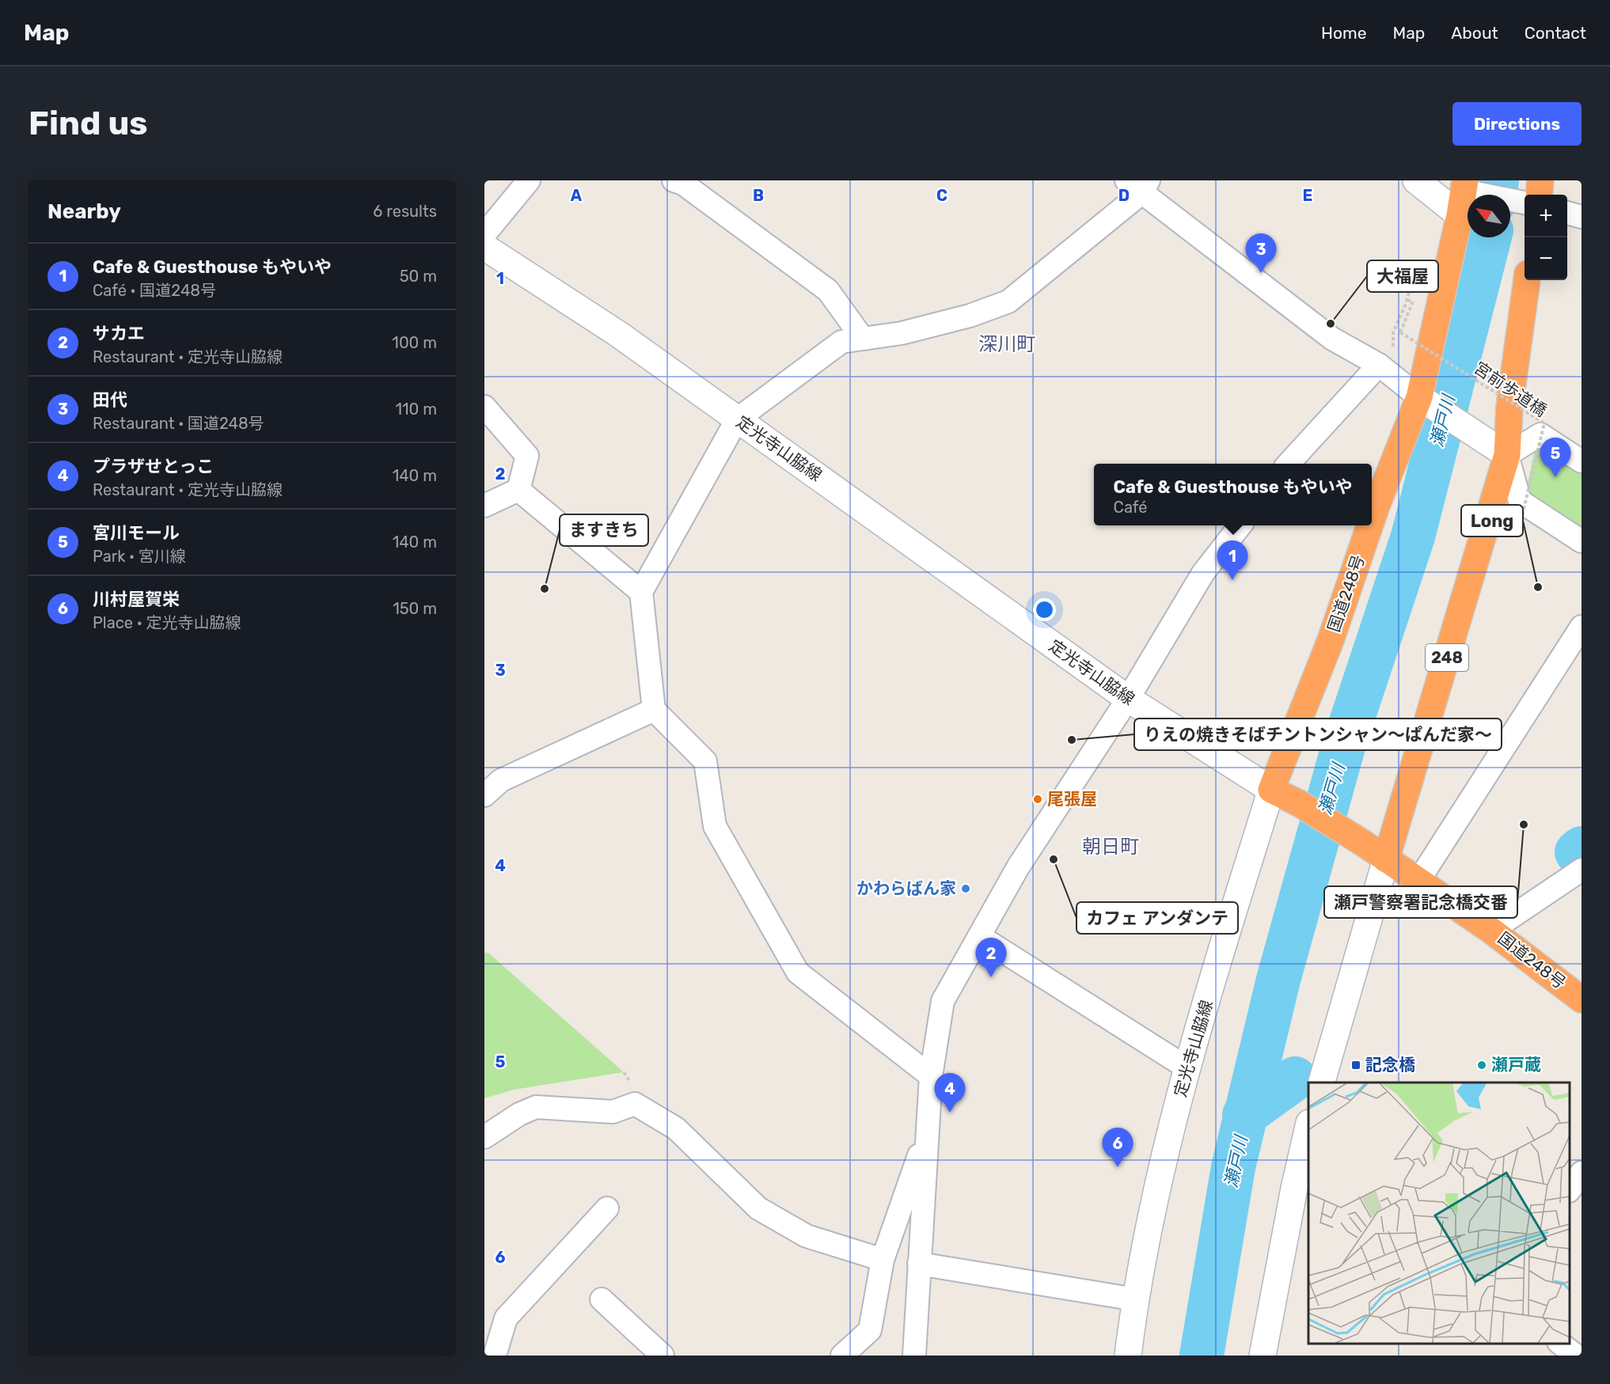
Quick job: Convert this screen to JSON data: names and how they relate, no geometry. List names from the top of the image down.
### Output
{
  "streets": {
    "highway": ["国道248号", "248"],
    "main road": ["定光寺山脇線"],
    "path": ["宮前歩道橋"]
  },
  "crossings": [
    ["定光寺山脇線", "国道248号"],
    ["国道248号", "248"]
  ],
  "districts": ["深川町", "朝日町"],
  "water": ["瀬戸川"],
  "places": {
    "other": [
      "大福屋",
      "Long",
      "ますきち",
      "りえの焼きそばチントンシャン～ぱんだ家～",
      "尾張屋",
      "瀬戸警察署記念橋交番",
      "カフェ アンダンテ",
      "かわらばん家",
      "瀬戸蔵"
    ],
    "transit": ["記念橋"]
  },
  "north": "top left",
  "page": {
    "header": "Map",
    "nav": [
      "Home",
      "Map",
      "About",
      "Contact"
    ],
    "buttons": "Directions",
    "title": "Find us",
    "heading": ["Nearby", "6 results"],
    "map_buttons": ["+", "−"],
    "pins": [
      "3",
      "5",
      "1",
      "2",
      "4",
      "6"
    ],
    "list": [
      {
        "mark": "1",
        "name": "Cafe & Guesthouse もやいや",
        "note": "Café · 国道248号",
        "value": "50 m"
      },
      {
        "mark": "2",
        "name": "サカエ",
        "note": "Restaurant · 定光寺山脇線",
        "value": "100 m"
      },
      {
        "mark": "3",
        "name": "田代",
        "note": "Restaurant · 国道248号",
        "value": "110 m"
      },
      {
        "mark": "4",
        "name": "プラザせとっこ",
        "note": "Restaurant · 定光寺山脇線",
        "value": "140 m"
      },
      {
        "mark": "5",
        "name": "宮川モール",
        "note": "Park · 宮川線",
        "value": "140 m"
      },
      {
        "mark": "6",
        "name": "川村屋賀栄",
        "note": "Place · 定光寺山脇線",
        "value": "150 m"
      }
    ],
    "popup": ["Cafe & Guesthouse もやいや", "Café"]
  },
  "grid": {
    "columns": [
      "A",
      "B",
      "C",
      "D",
      "E"
    ],
    "rows": [
      "1",
      "2",
      "3",
      "4",
      "5",
      "6"
    ]
  }
}
